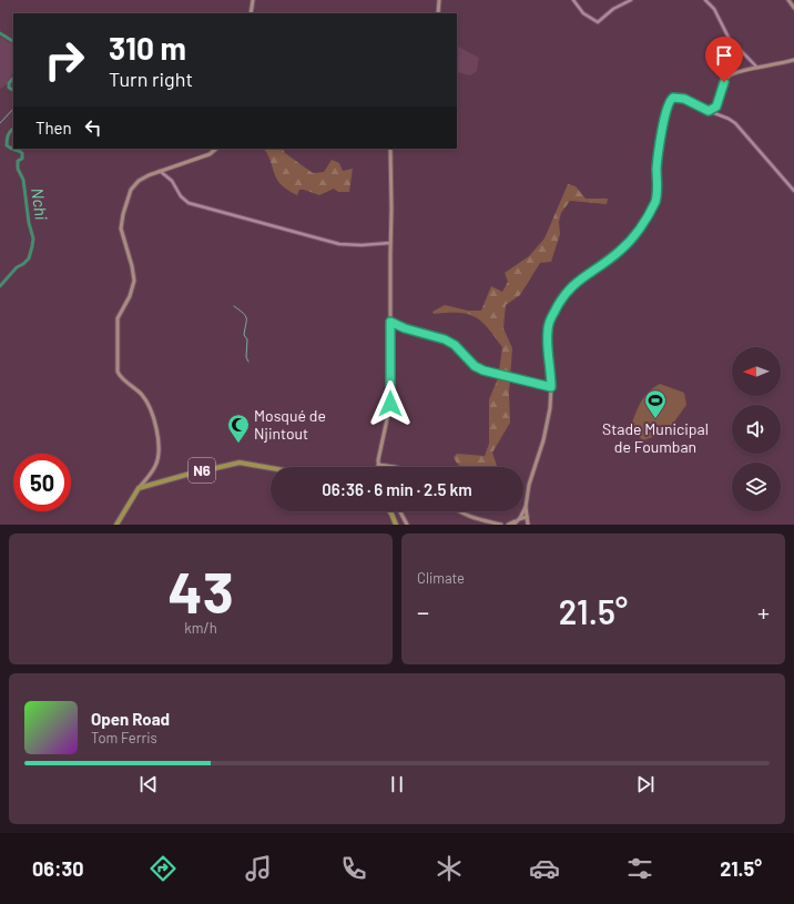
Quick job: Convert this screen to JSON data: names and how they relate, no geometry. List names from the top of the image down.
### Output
{
  "streets": {
    "highway": ["N6"]
  },
  "water": ["Nchi"],
  "places": {
    "sports": ["Stade Municipal de Foumban"],
    "mosque": ["Mosqué de Njintout"]
  },
  "north": "left",
  "page": {
    "turn": ["310 m", "Turn right"],
    "then": "Then",
    "limit": "50",
    "trip": "06:36 · 6 min · 2.5 km",
    "tile": [
      ["43", "km/h"],
      "Climate"
    ],
    "heat": ["−", "21.5°", "+"],
    "song": ["Open Road", "Tom Ferris"],
    "tabs": ["06:30", "21.5°"]
  }
}
